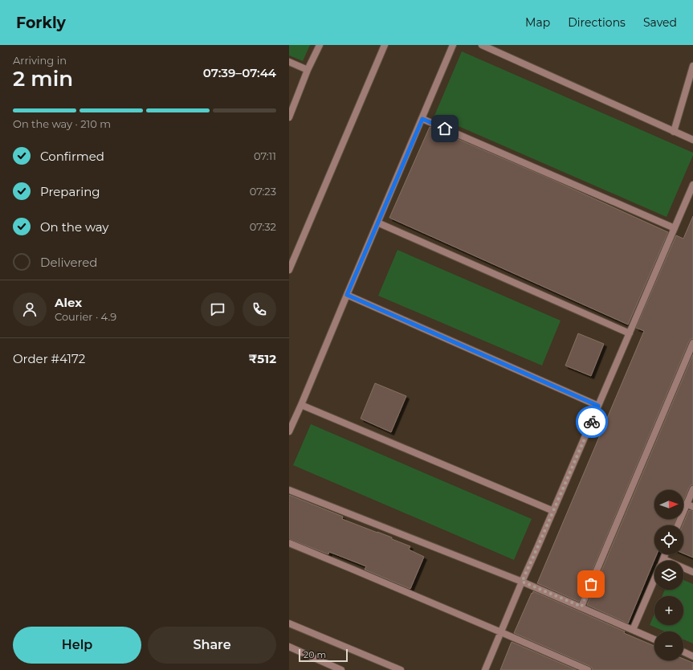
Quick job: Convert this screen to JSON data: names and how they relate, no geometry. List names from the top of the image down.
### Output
{
  "scale_bar": "20 m",
  "north": "right",
  "page": {
    "header": "Forkly",
    "nav": ["Map", "Directions", "Saved"],
    "heading": ["2 min", "Arriving in", "07:39–07:44"],
    "panel": [
      "Alex",
      "Courier · 4.9",
      "Order #4172",
      "₹512"
    ],
    "bar": "On the way · 210 m",
    "list": [
      ["Confirmed", "07:11"],
      ["Preparing", "07:23"],
      ["On the way", "07:32"],
      "Delivered"
    ],
    "map_buttons": ["+", "−"],
    "buttons": ["Help", "Share"],
    "scale": "20 m"
  }
}
